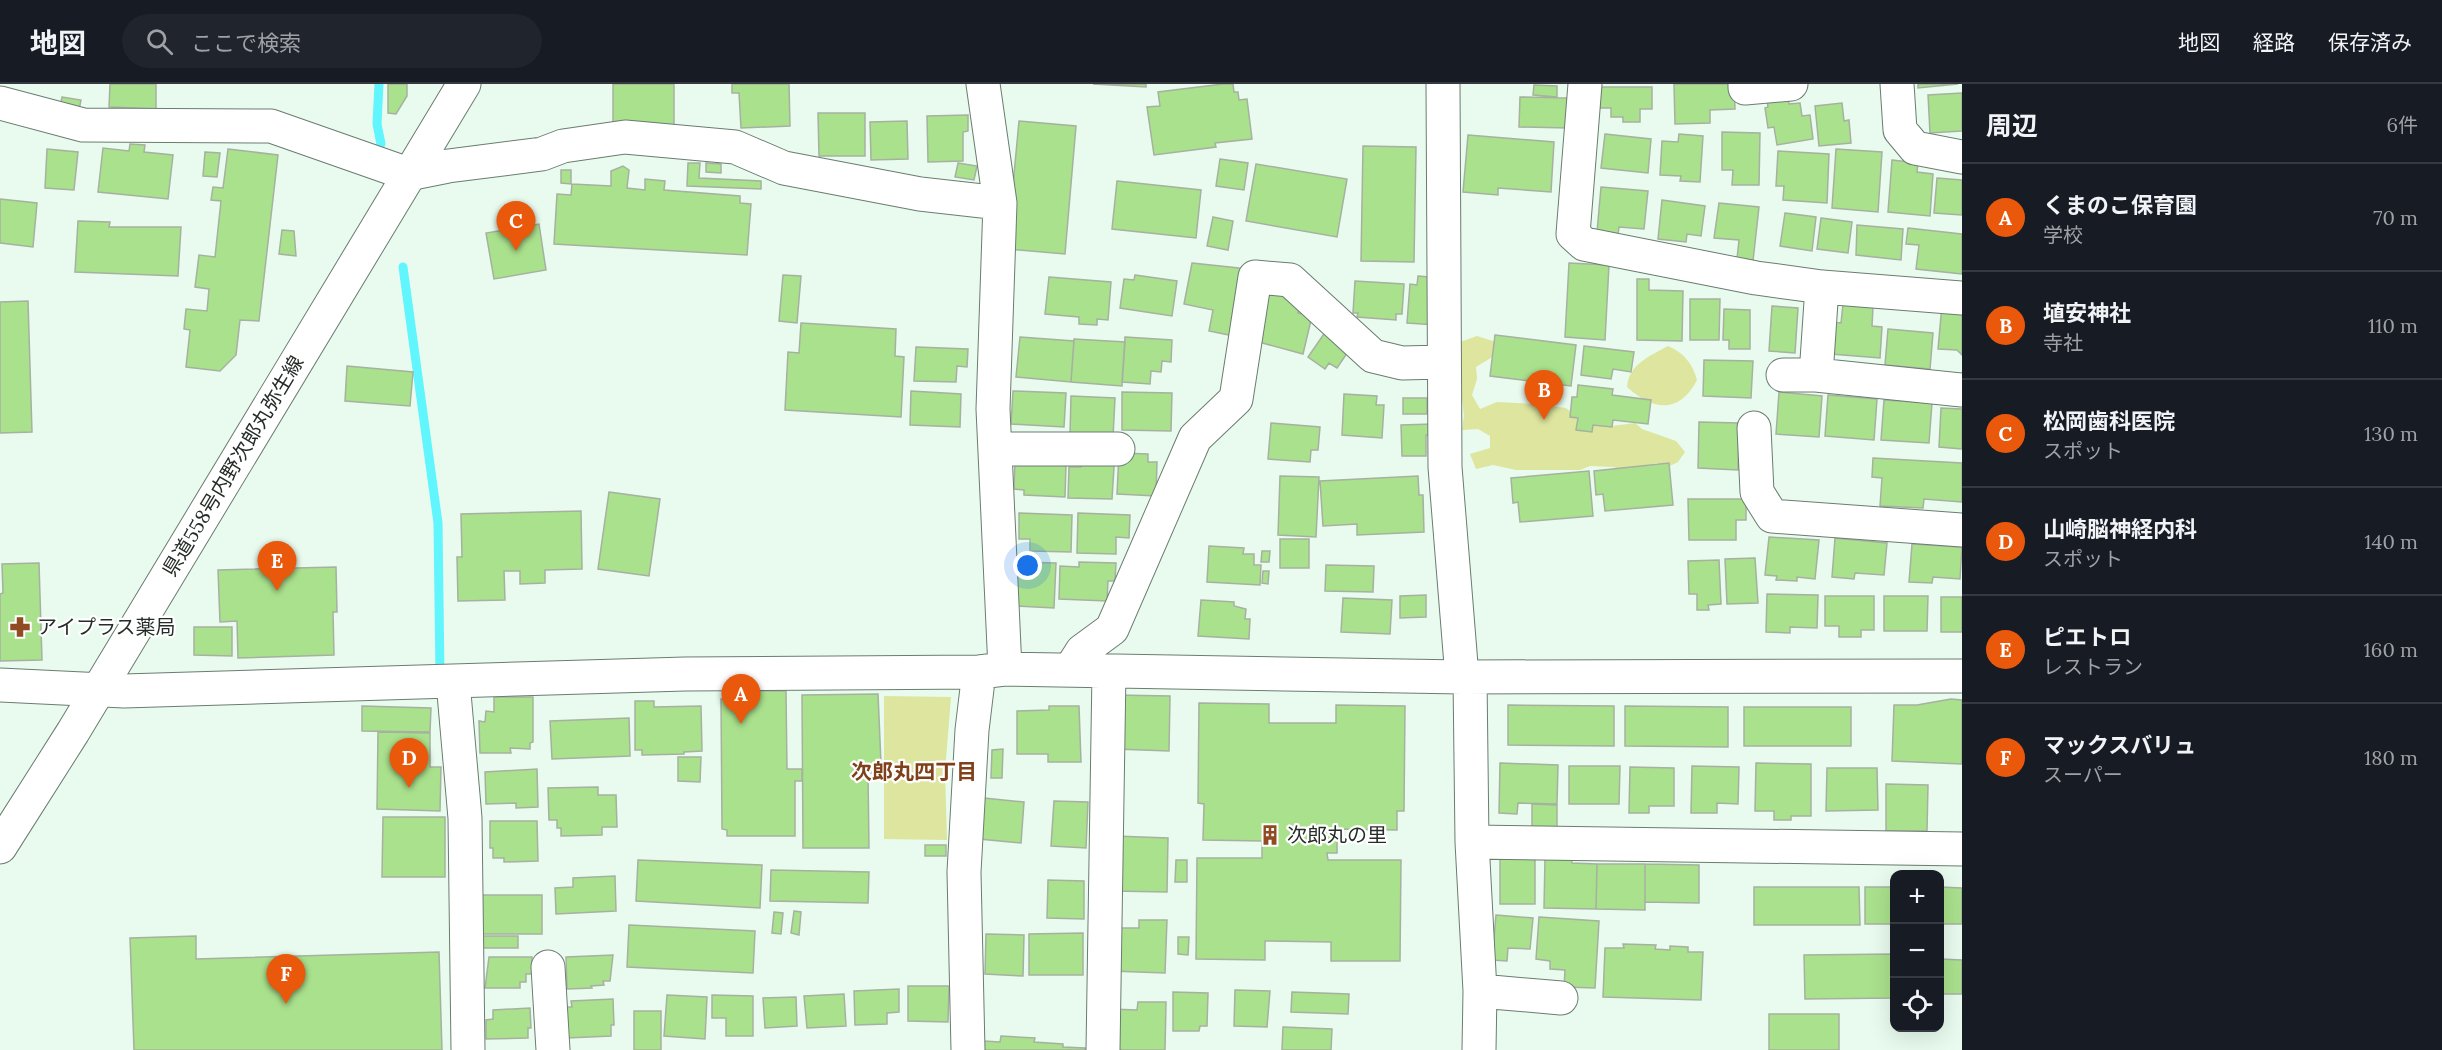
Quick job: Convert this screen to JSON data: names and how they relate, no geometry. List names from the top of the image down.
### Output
{
  "streets": {
    "street": ["県道558号内野次郎丸弥生線"]
  },
  "districts": ["次郎丸四丁目"],
  "places": {
    "pharmacy": ["アイプラス薬局"],
    "building": ["次郎丸の里"]
  },
  "page": {
    "header": "地図",
    "search": "ここで検索",
    "nav": ["地図", "経路", "保存済み"],
    "heading": ["周辺", "6件"],
    "list": [
      {
        "mark": "A",
        "name": "くまのこ保育園",
        "note": "学校",
        "value": "70 m"
      },
      {
        "mark": "B",
        "name": "埴安神社",
        "note": "寺社",
        "value": "110 m"
      },
      {
        "mark": "C",
        "name": "松岡歯科医院",
        "note": "スポット",
        "value": "130 m"
      },
      {
        "mark": "D",
        "name": "山崎脳神経内科",
        "note": "スポット",
        "value": "140 m"
      },
      {
        "mark": "E",
        "name": "ピエトロ",
        "note": "レストラン",
        "value": "160 m"
      },
      {
        "mark": "F",
        "name": "マックスバリュ",
        "note": "スーパー",
        "value": "180 m"
      }
    ],
    "pins": [
      "C",
      "B",
      "E",
      "A",
      "D",
      "F"
    ],
    "map_buttons": ["+", "−"]
  }
}
